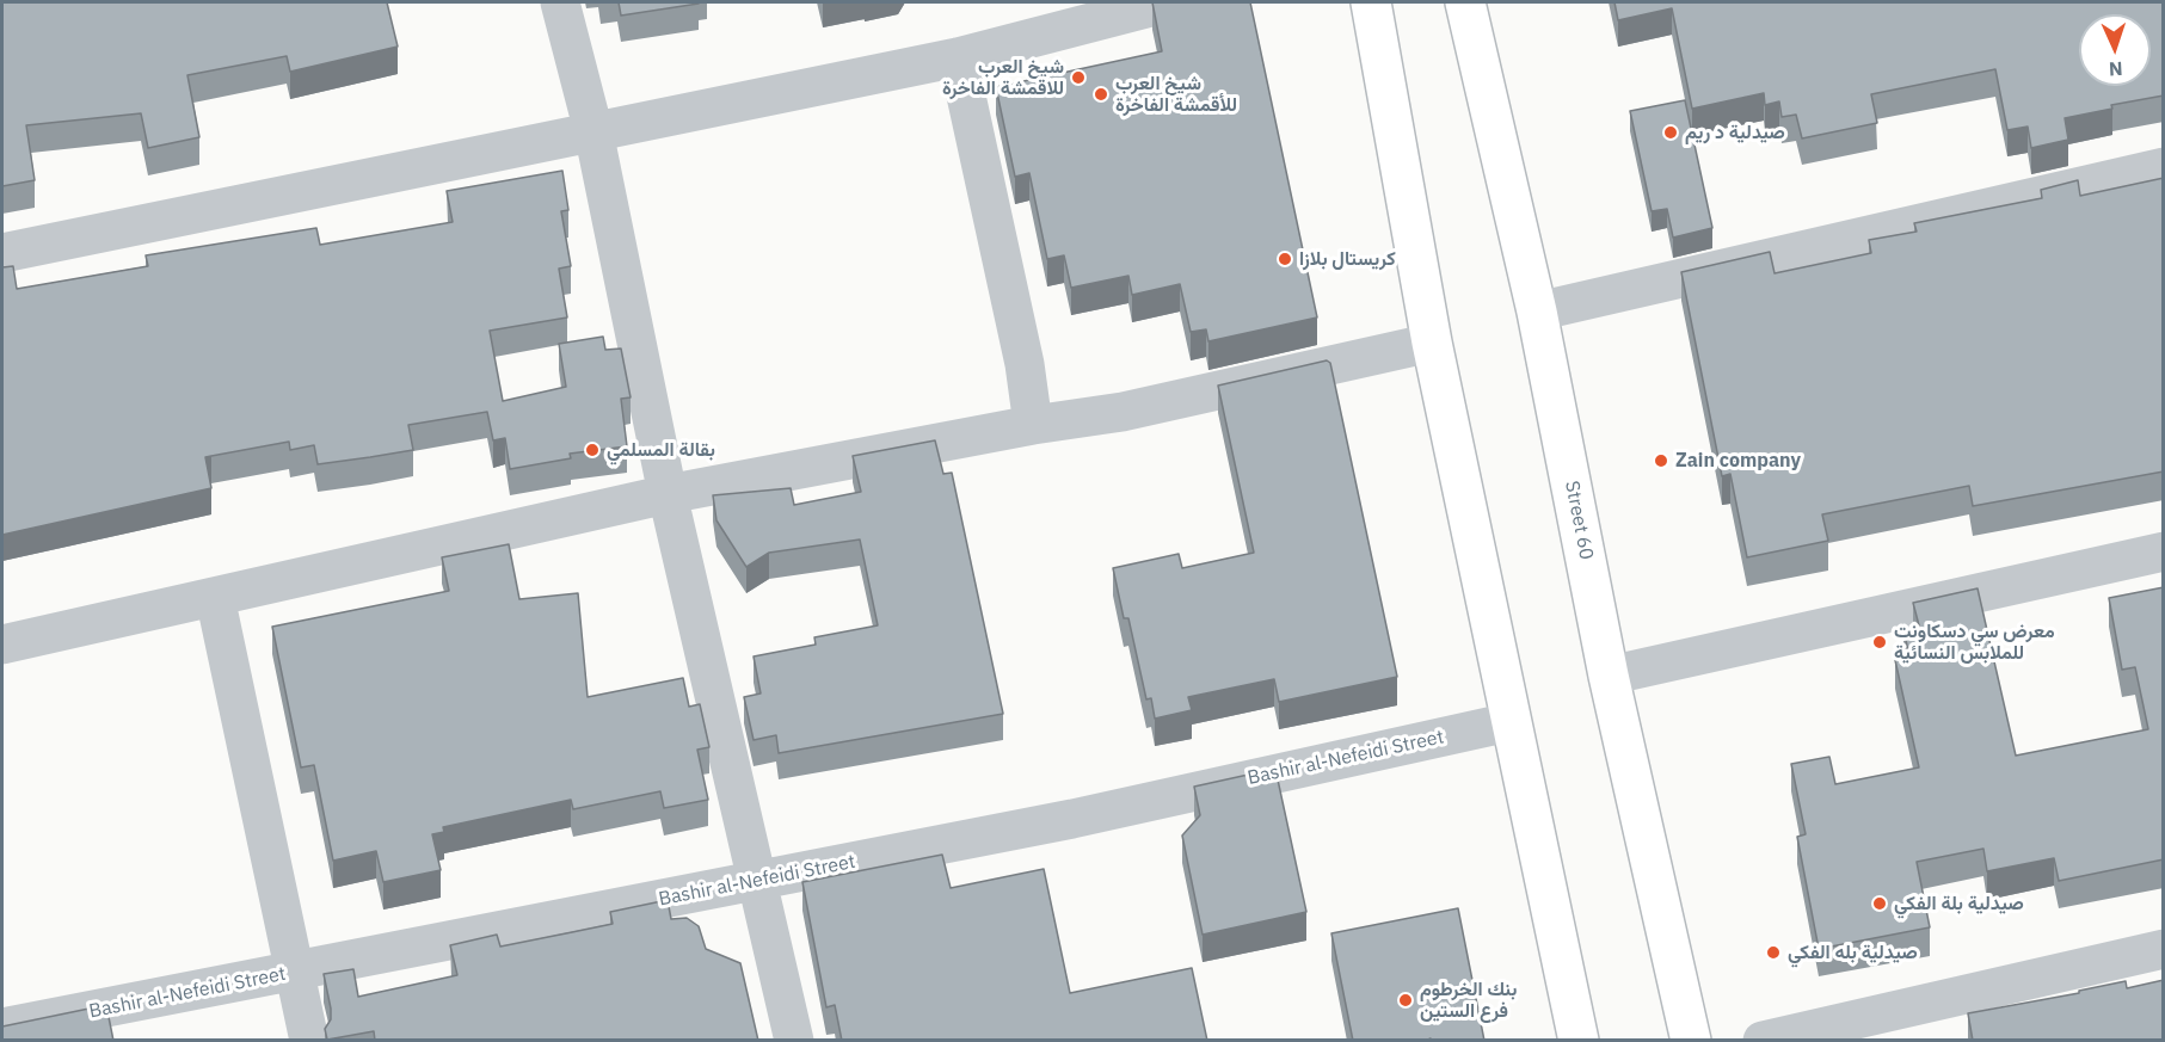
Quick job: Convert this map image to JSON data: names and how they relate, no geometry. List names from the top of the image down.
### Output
{
  "streets": {
    "main road": ["Street 60"],
    "street": ["Bashir al-Nefeidi Street"]
  },
  "places": [
    "شيخ العرب للاقمشة الفاخرة",
    "شيخ العرب للأقمشة الفاخرة",
    "صيدلية د ريم",
    "كريستال بلازا",
    "بقالة المسلمي",
    "Zain company",
    "معرض سي دسكاونت للملابس النسائية",
    "صيدلية بلة الفكي",
    "صيدلية بله الفكي",
    "بنك الخرطوم فرع الستين"
  ],
  "north": "bottom"
}
